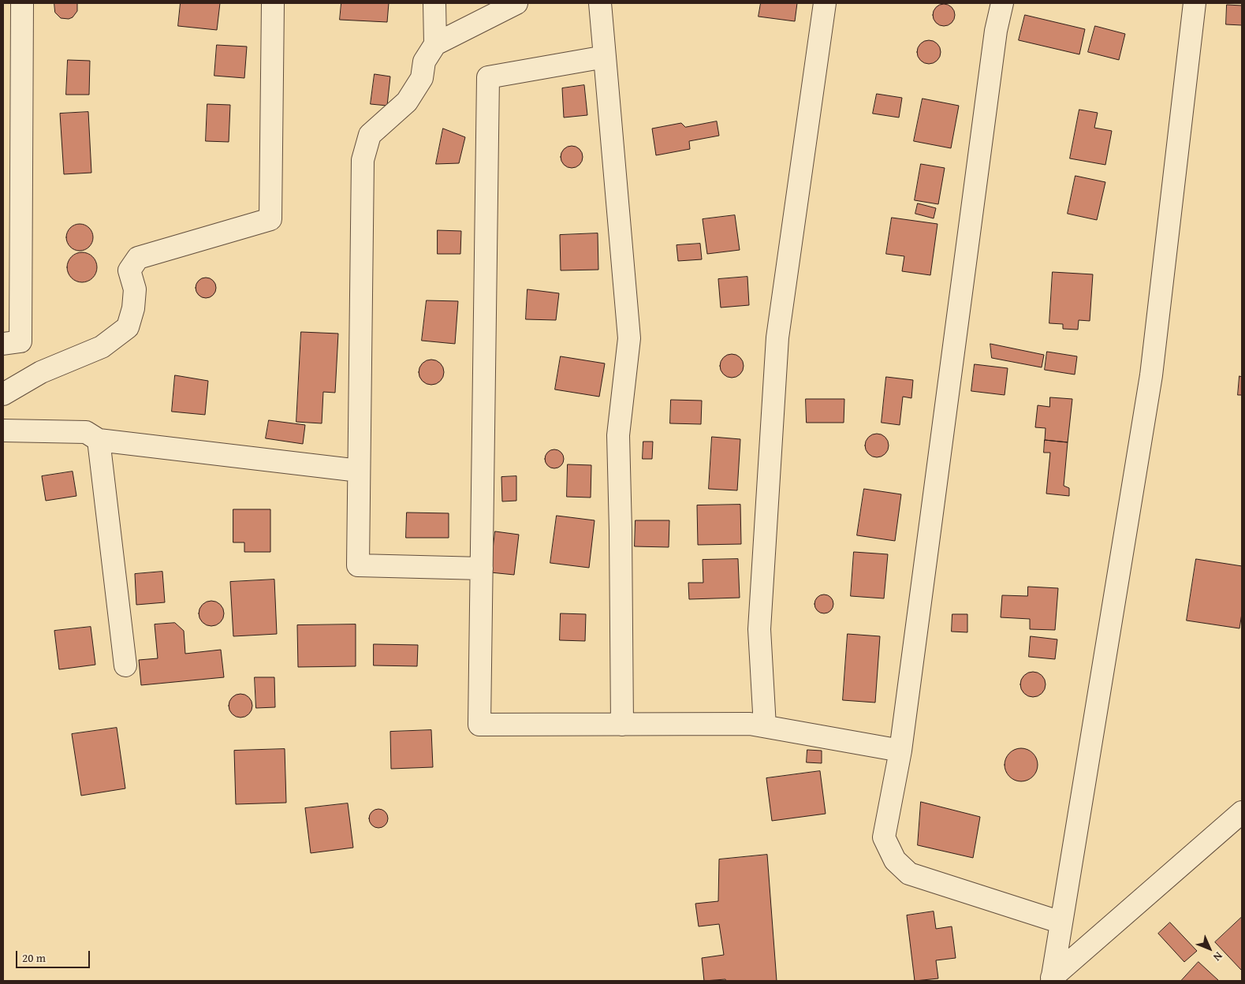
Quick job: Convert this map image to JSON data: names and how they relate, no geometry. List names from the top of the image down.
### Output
{
  "scale_bar": "20 m",
  "north": "bottom right"
}
